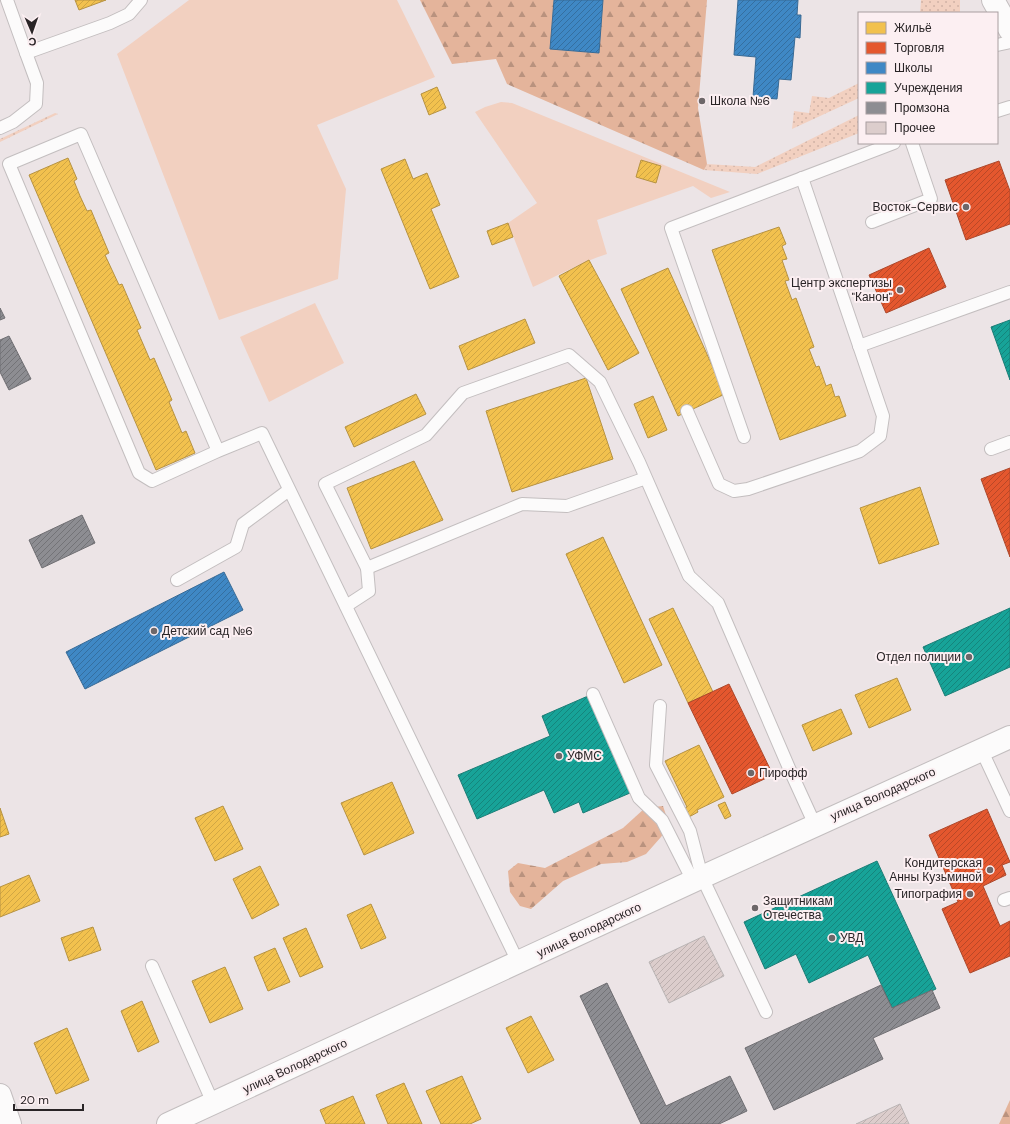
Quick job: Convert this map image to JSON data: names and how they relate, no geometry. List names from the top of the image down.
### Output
{
  "streets": {
    "main road": ["улица Володарского"]
  },
  "places": [
    "Школа №6",
    "Восток-Сервис",
    "Центр экспертизы \"Канон\"",
    "Детский сад №6",
    "Отдел полиции",
    "УФМС",
    "Пирофф",
    "Кондитерская Анны Кузьминой",
    "Типография",
    "Защитникам Отечества",
    "УВД"
  ],
  "legend": [
    "Жильё",
    "Торговля",
    "Школы",
    "Учреждения",
    "Промзона",
    "Прочее"
  ],
  "scale_bar": "20 m",
  "north": "bottom"
}
